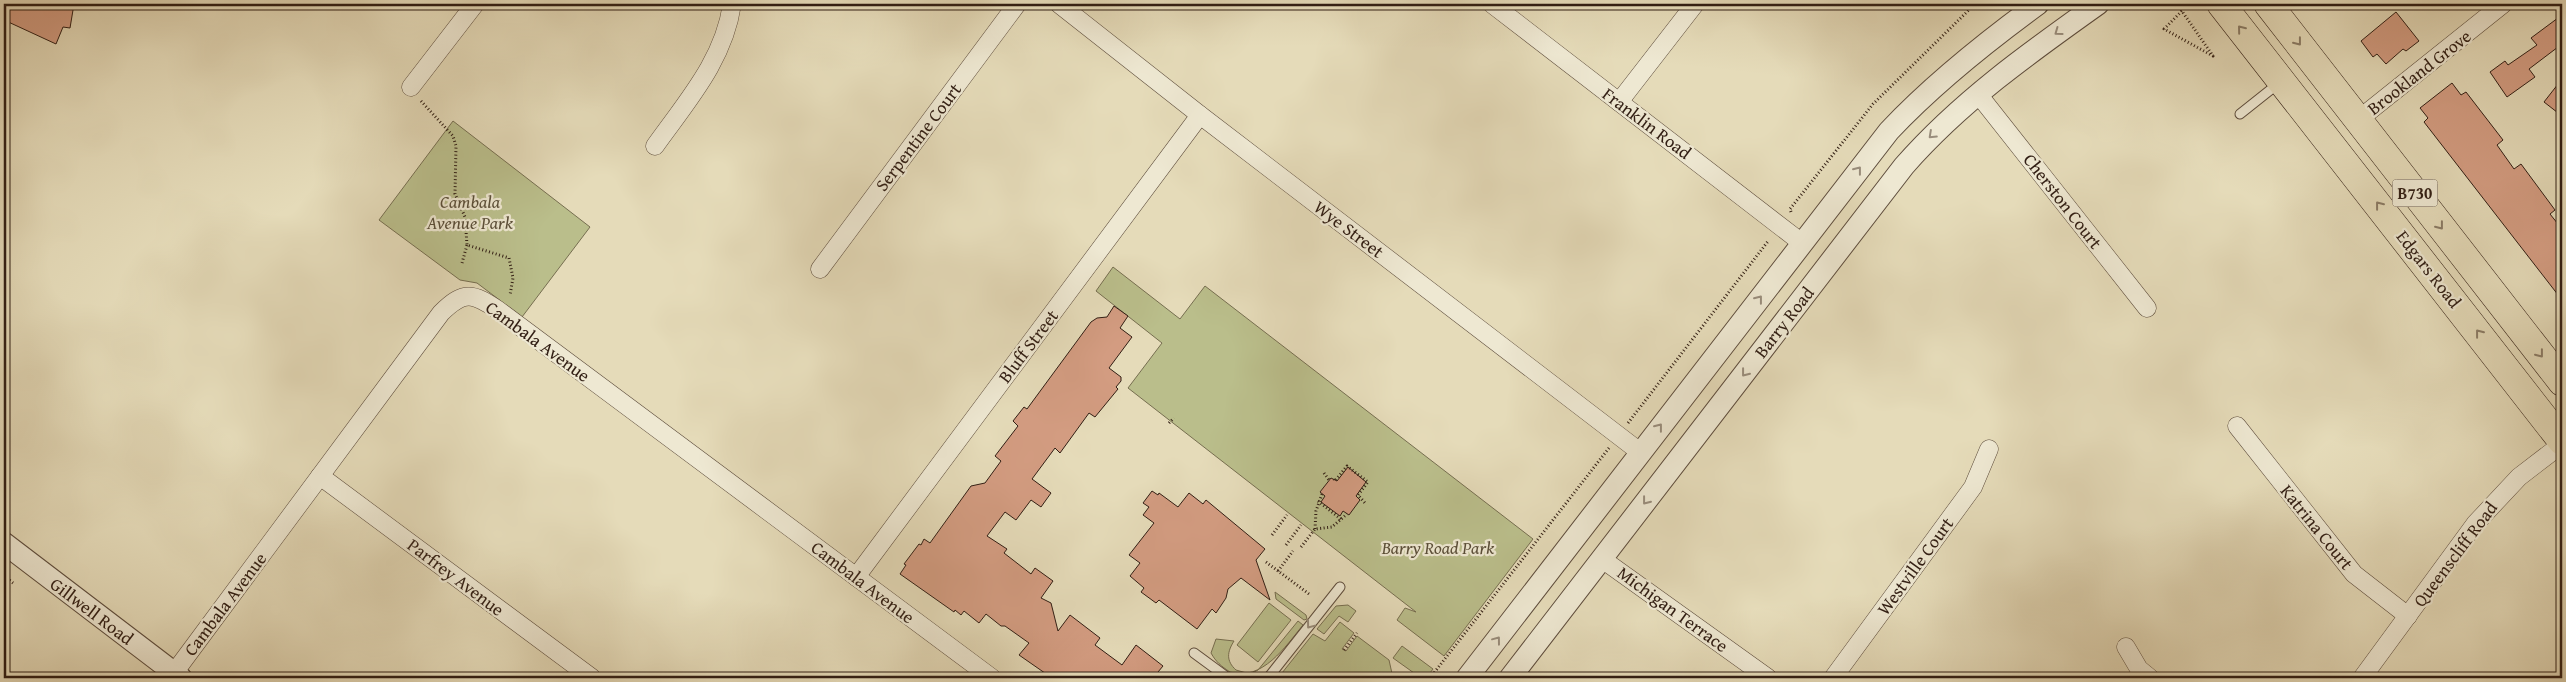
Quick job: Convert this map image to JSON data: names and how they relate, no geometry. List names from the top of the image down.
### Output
{
  "streets": {
    "main road": ["B730", "Edgars Road"],
    "street": [
      "Brookland Grove",
      "Franklin Road",
      "Serpentine Court",
      "Cherston Court",
      "Wye Street",
      "Barry Road",
      "Cambala Avenue",
      "Bluff Street",
      "Katrina Court",
      "Queenscliff Road",
      "Westville Court",
      "Parfrey Avenue",
      "Michigan Terrace",
      "Gillwell Road"
    ]
  },
  "crossings": [
    ["Brookland Grove", "Edgars Road"],
    ["Franklin Road", "Barry Road"],
    ["Cherston Court", "Barry Road"],
    ["Wye Street", "Barry Road"],
    ["Wye Street", "Bluff Street"],
    ["Edgars Road", "Queenscliff Road"],
    ["Barry Road", "Michigan Terrace"],
    ["Cambala Avenue", "Bluff Street"],
    ["Cambala Avenue", "Parfrey Avenue"],
    ["Cambala Avenue", "Gillwell Road"],
    ["Katrina Court", "Queenscliff Road"]
  ],
  "parks": ["Cambala Avenue Park", "Barry Road Park"]
}
